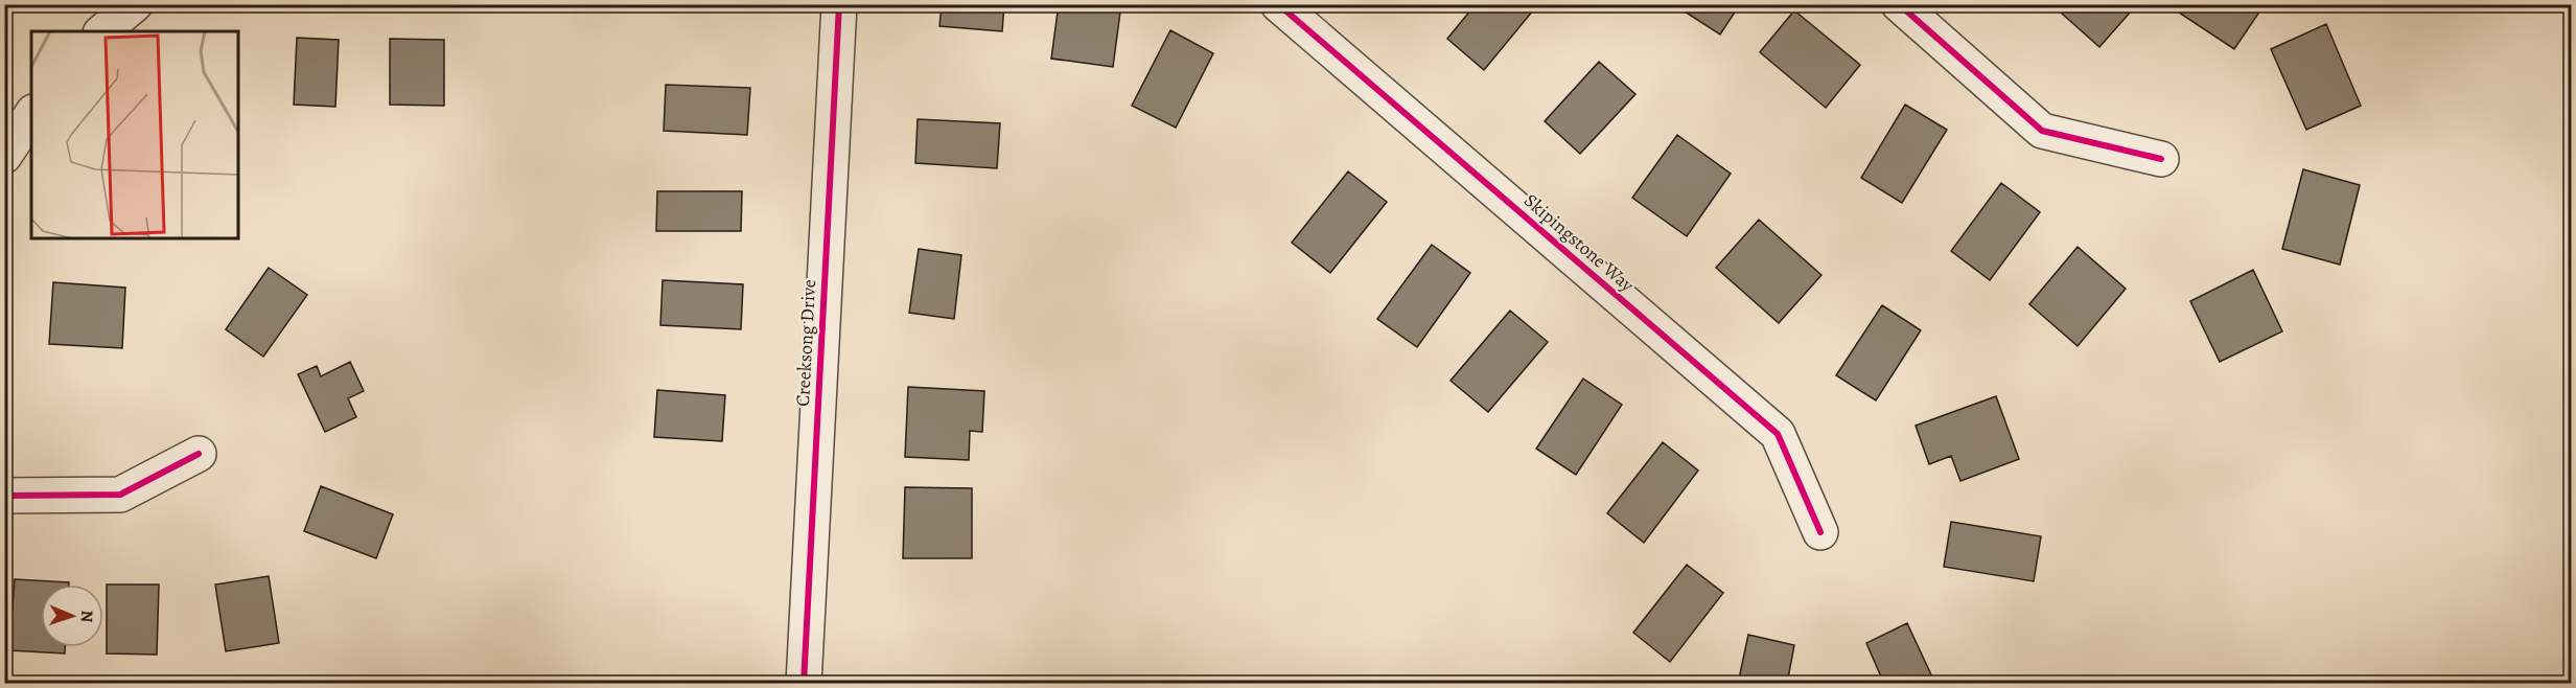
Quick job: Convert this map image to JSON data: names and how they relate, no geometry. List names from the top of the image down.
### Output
{
  "streets": {
    "street": ["Skipingstone Way", "Creeksong Drive"]
  },
  "north": "right"
}
